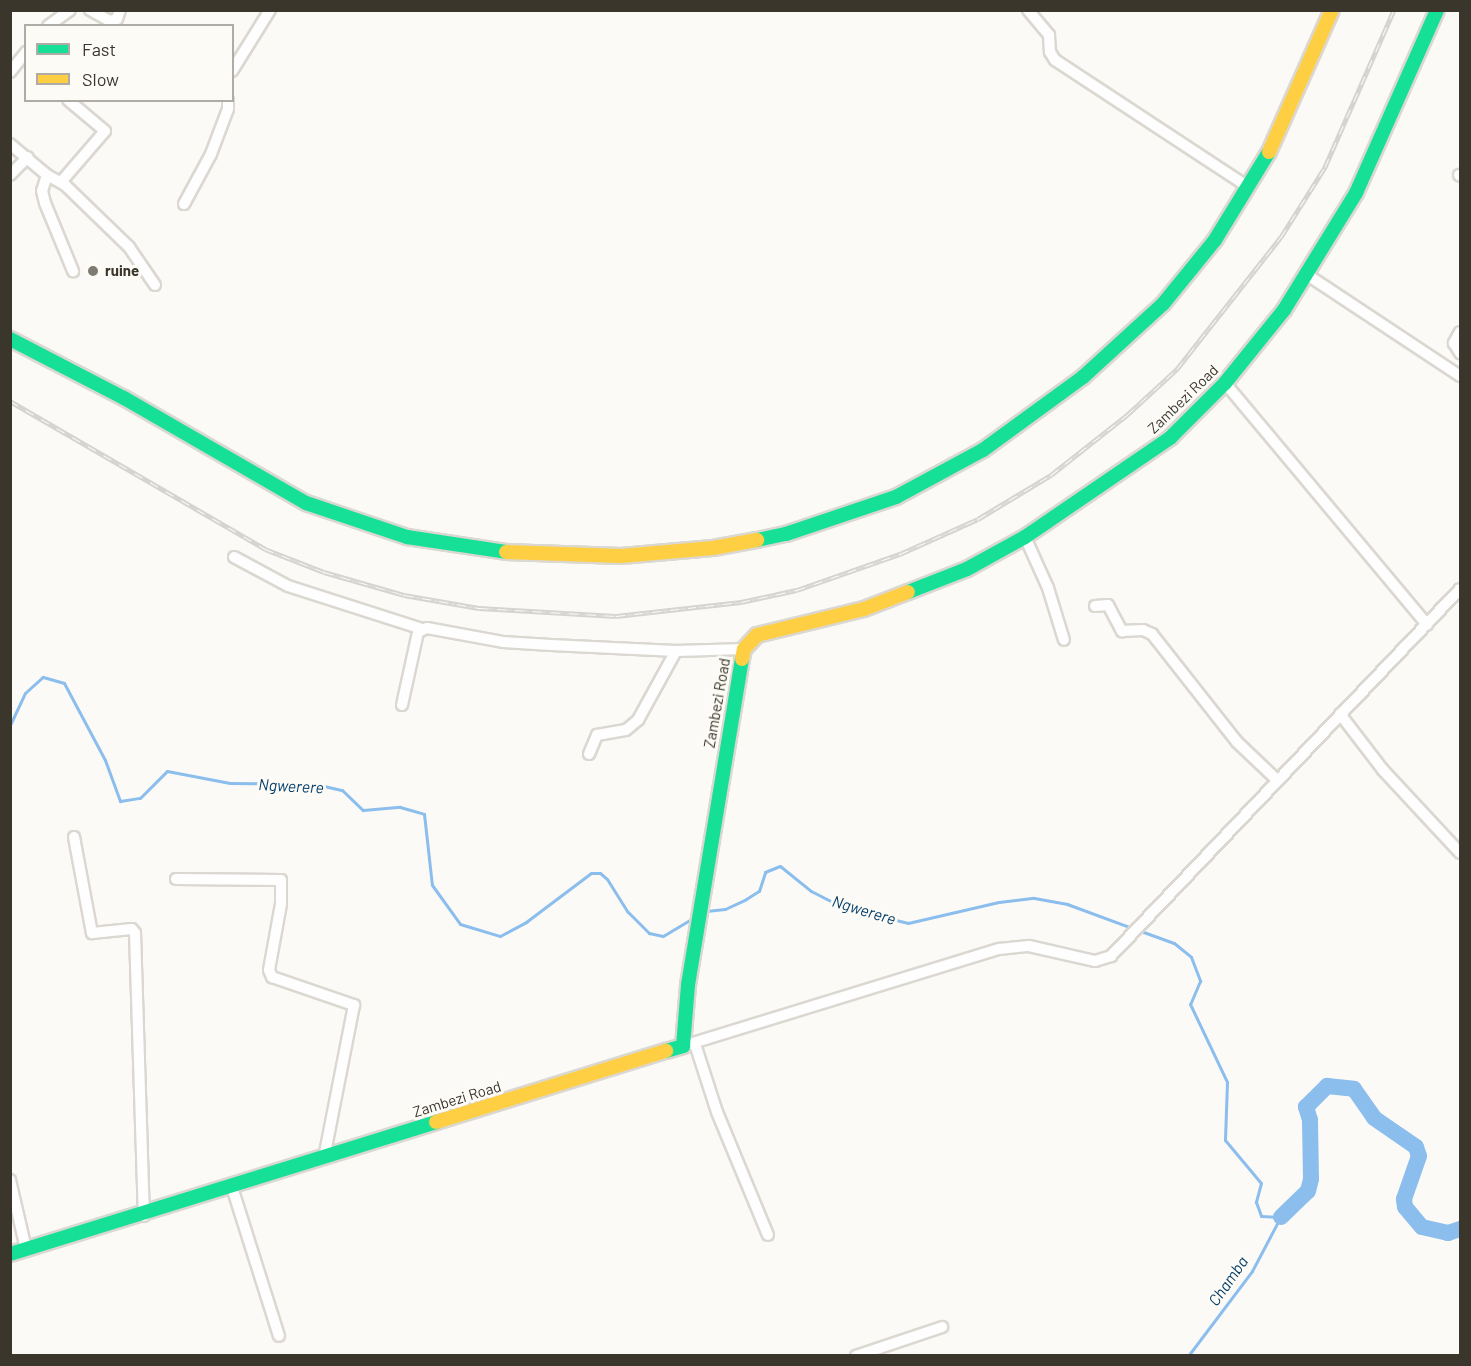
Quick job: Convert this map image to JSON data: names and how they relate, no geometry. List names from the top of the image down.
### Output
{
  "streets": {
    "main road": ["Zambezi Road"]
  },
  "water": ["Ngwerere", "Chamba"],
  "places": ["ruine"],
  "legend": ["Fast", "Slow"]
}
